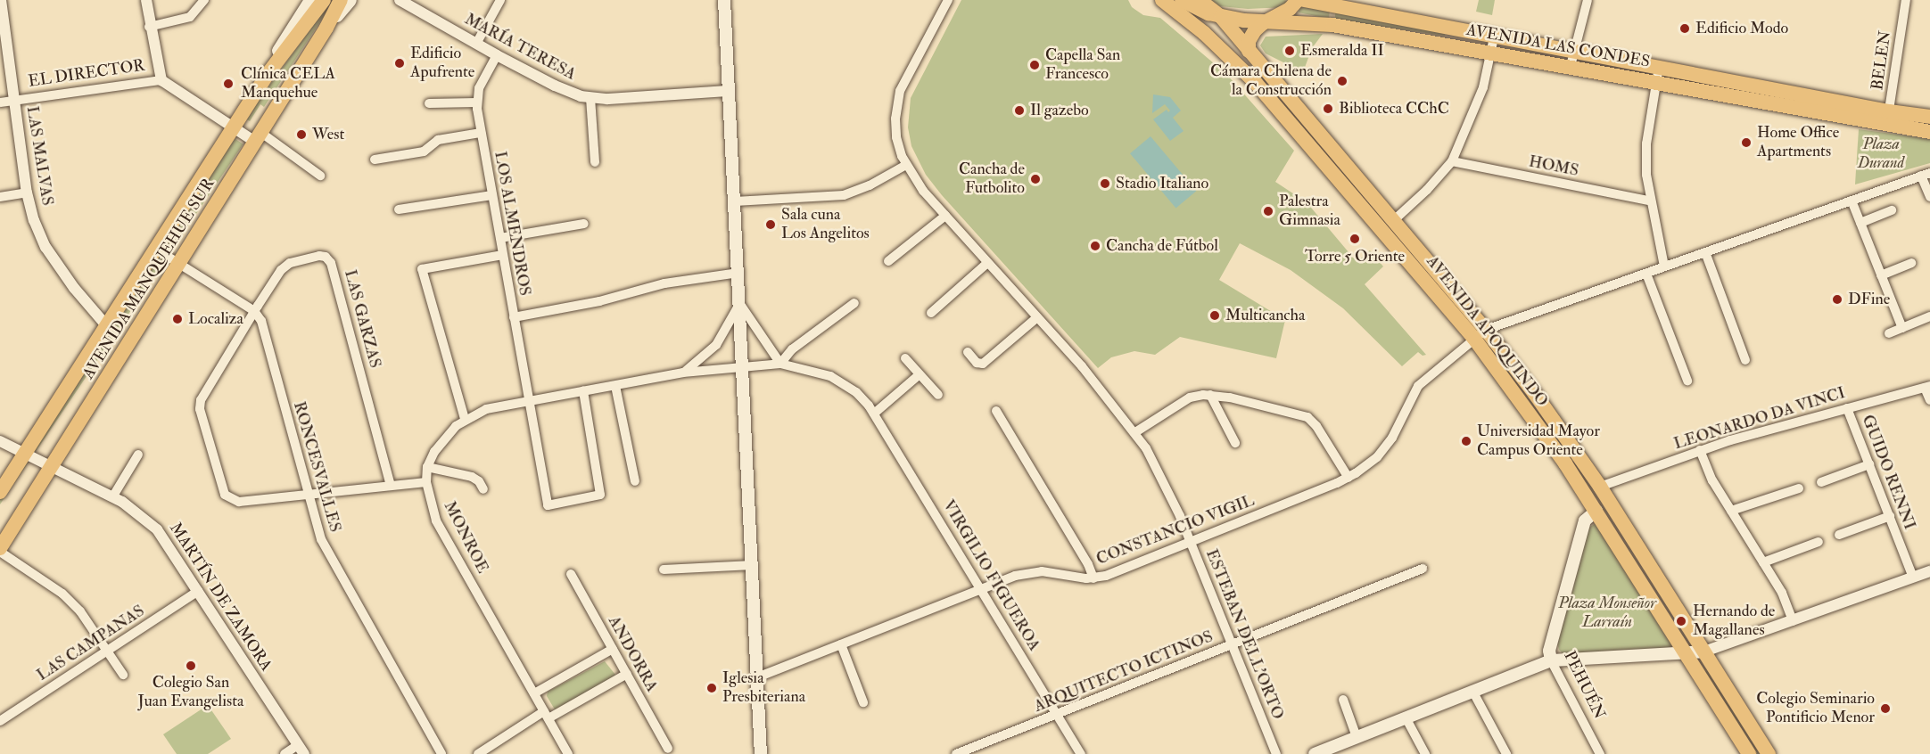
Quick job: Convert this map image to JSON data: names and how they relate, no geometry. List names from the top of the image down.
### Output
{
  "streets": {
    "main road": [
      "AVENIDA LAS CONDES",
      "AVENIDA MANQUEHUE SUR",
      "AVENIDA APOQUINDO",
      "PEHUÉN"
    ],
    "street": [
      "MARÍA TERESA",
      "BELEN",
      "EL DIRECTOR",
      "LAS MALVAS",
      "HOMS",
      "LOS ALMENDROS",
      "LAS GARZAS",
      "LEONARDO DA VINCI",
      "RONCESVALLES",
      "GUIDO RENNI",
      "CONSTANCIO VIGIL",
      "MONROE",
      "VIRGILIO FIGUEROA",
      "MARTÍN DE ZAMORA",
      "ESTEBAN DELL'ORTO",
      "LAS CAMPANAS",
      "ANDORRA",
      "ARQUITECTO ICTINOS"
    ]
  },
  "crossings": [
    ["AVENIDA LAS CONDES", "BELEN"],
    ["AVENIDA LAS CONDES", "AVENIDA APOQUINDO"],
    ["MARÍA TERESA", "LOS ALMENDROS"],
    ["EL DIRECTOR", "LAS MALVAS"],
    ["EL DIRECTOR", "AVENIDA MANQUEHUE SUR"],
    ["LAS MALVAS", "AVENIDA MANQUEHUE SUR"],
    ["LOS ALMENDROS", "MONROE"],
    ["AVENIDA MANQUEHUE SUR", "MARTÍN DE ZAMORA"],
    ["LAS GARZAS", "RONCESVALLES"],
    ["AVENIDA APOQUINDO", "LEONARDO DA VINCI"],
    ["AVENIDA APOQUINDO", "CONSTANCIO VIGIL"],
    ["AVENIDA APOQUINDO", "PEHUÉN"],
    ["LEONARDO DA VINCI", "GUIDO RENNI"],
    ["CONSTANCIO VIGIL", "VIRGILIO FIGUEROA"],
    ["CONSTANCIO VIGIL", "ESTEBAN DELL'ORTO"],
    ["MONROE", "VIRGILIO FIGUEROA"],
    ["VIRGILIO FIGUEROA", "ARQUITECTO ICTINOS"],
    ["MARTÍN DE ZAMORA", "LAS CAMPANAS"],
    ["ESTEBAN DELL'ORTO", "ARQUITECTO ICTINOS"]
  ],
  "parks": ["Plaza Durand", "Plaza Monseñor Larraín"],
  "places": [
    "Edificio Modo",
    "Esmeralda II",
    "Edificio Apufrente",
    "Capella San Francesco",
    "Cámara Chilena de la Construcción",
    "Clínica CELA Manquehue",
    "Biblioteca CChC",
    "Il gazebo",
    "West",
    "Home Office Apartments",
    "Cancha de Futbolito",
    "Stadio Italiano",
    "Palestra Gimnasia",
    "Sala cuna Los Angelitos",
    "Torre 5 Oriente",
    "Cancha de Fútbol",
    "DFine",
    "Multicancha",
    "Localiza",
    "Universidad Mayor Campus Oriente",
    "Hernando de Magallanes",
    "Colegio San Juan Evangelista",
    "Iglesia Presbiteriana",
    "Colegio Seminario Pontificio Menor"
  ]
}
